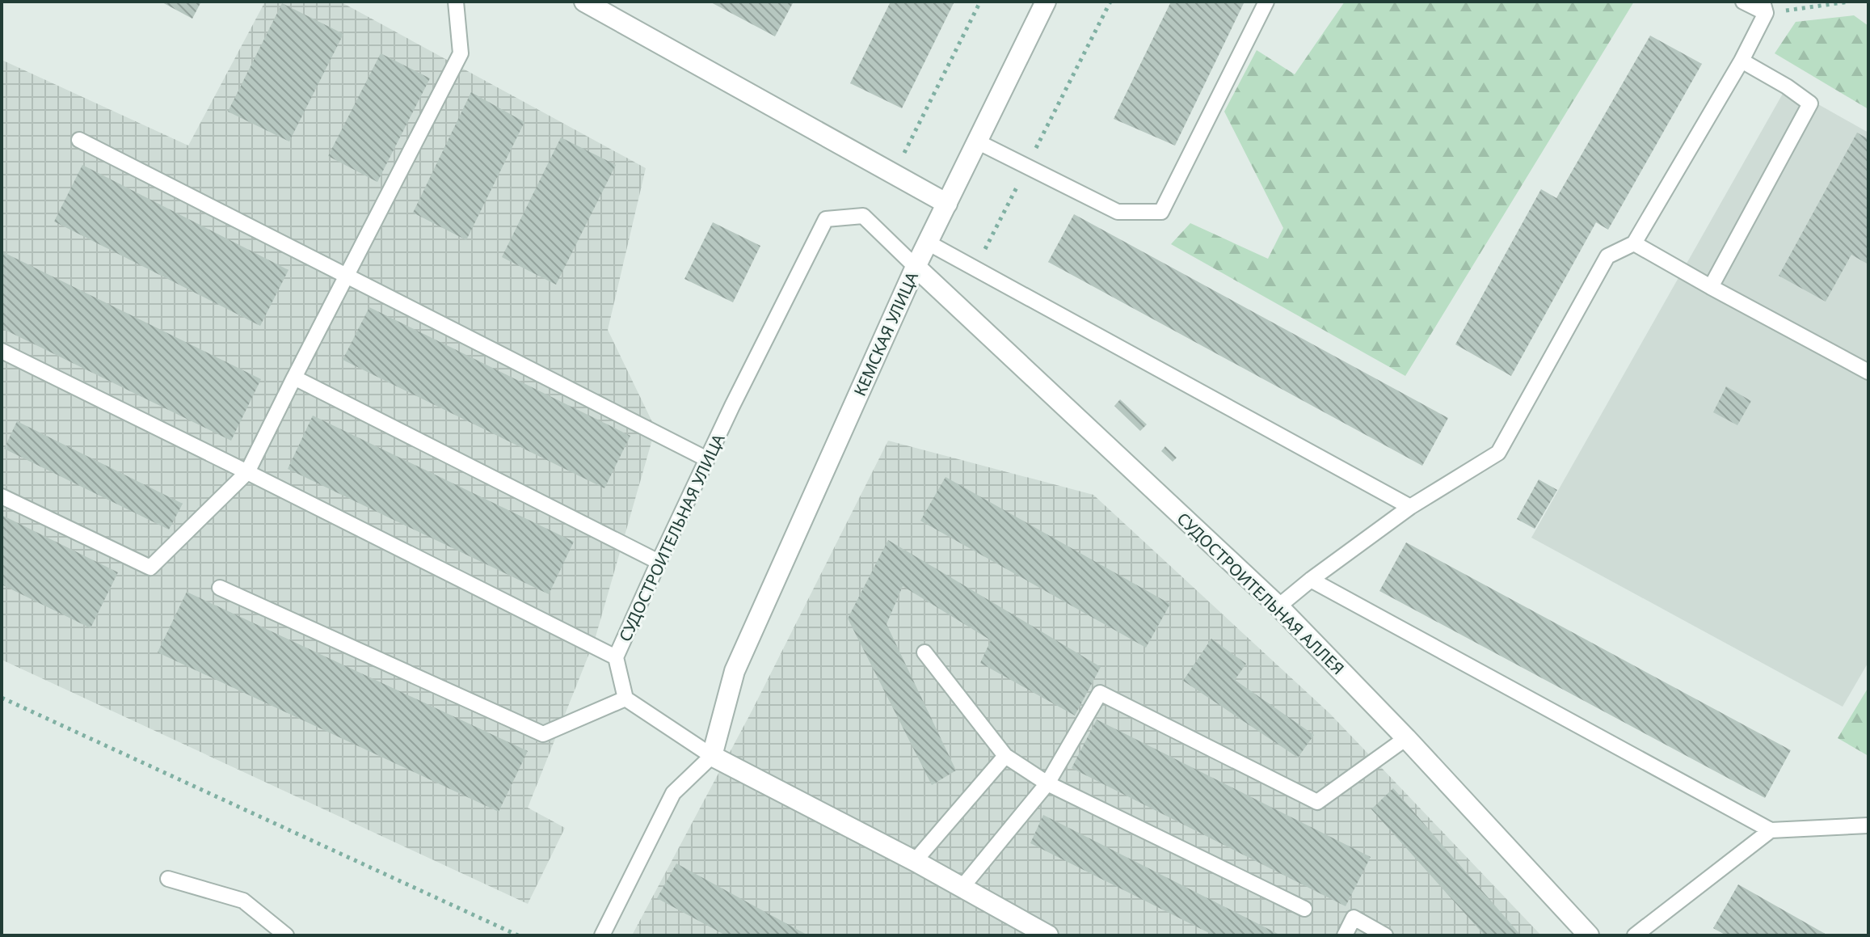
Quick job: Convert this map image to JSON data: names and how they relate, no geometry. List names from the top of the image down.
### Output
{
  "streets": {
    "street": ["КЕМСКАЯ УЛИЦА", "СУДОСТРОИТЕЛЬНАЯ АЛЛЕЯ"],
    "lane": ["СУДОСТРОИТЕЛЬНАЯ УЛИЦА"]
  },
  "crossings": [
    ["КЕМСКАЯ УЛИЦА", "СУДОСТРОИТЕЛЬНАЯ УЛИЦА"],
    ["КЕМСКАЯ УЛИЦА", "СУДОСТРОИТЕЛЬНАЯ АЛЛЕЯ"],
    ["СУДОСТРОИТЕЛЬНАЯ УЛИЦА", "СУДОСТРОИТЕЛЬНАЯ АЛЛЕЯ"]
  ]
}
